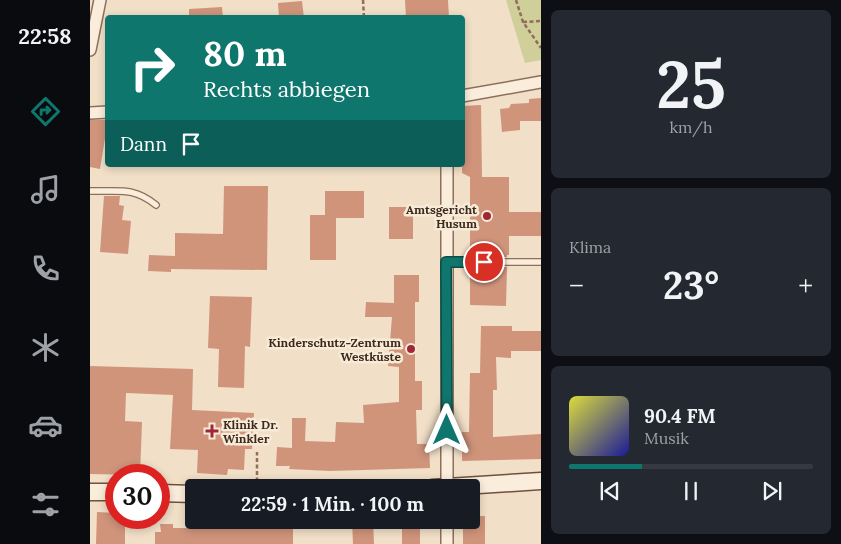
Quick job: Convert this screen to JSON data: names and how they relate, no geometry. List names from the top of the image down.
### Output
{
  "places": {
    "other": ["Amtsgericht Husum", "Kinderschutz-Zentrum Westküste"],
    "health": ["Klinik Dr. Winkler"]
  },
  "page": {
    "tabs": "22:58",
    "tile": [
      ["25", "km/h"],
      "Klima"
    ],
    "turn": ["80 m", "Rechts abbiegen"],
    "then": "Dann",
    "heat": ["−", "23°", "+"],
    "song": ["90.4 FM", "Musik"],
    "limit": "30",
    "trip": "22:59 · 1 Min. · 100 m"
  }
}
